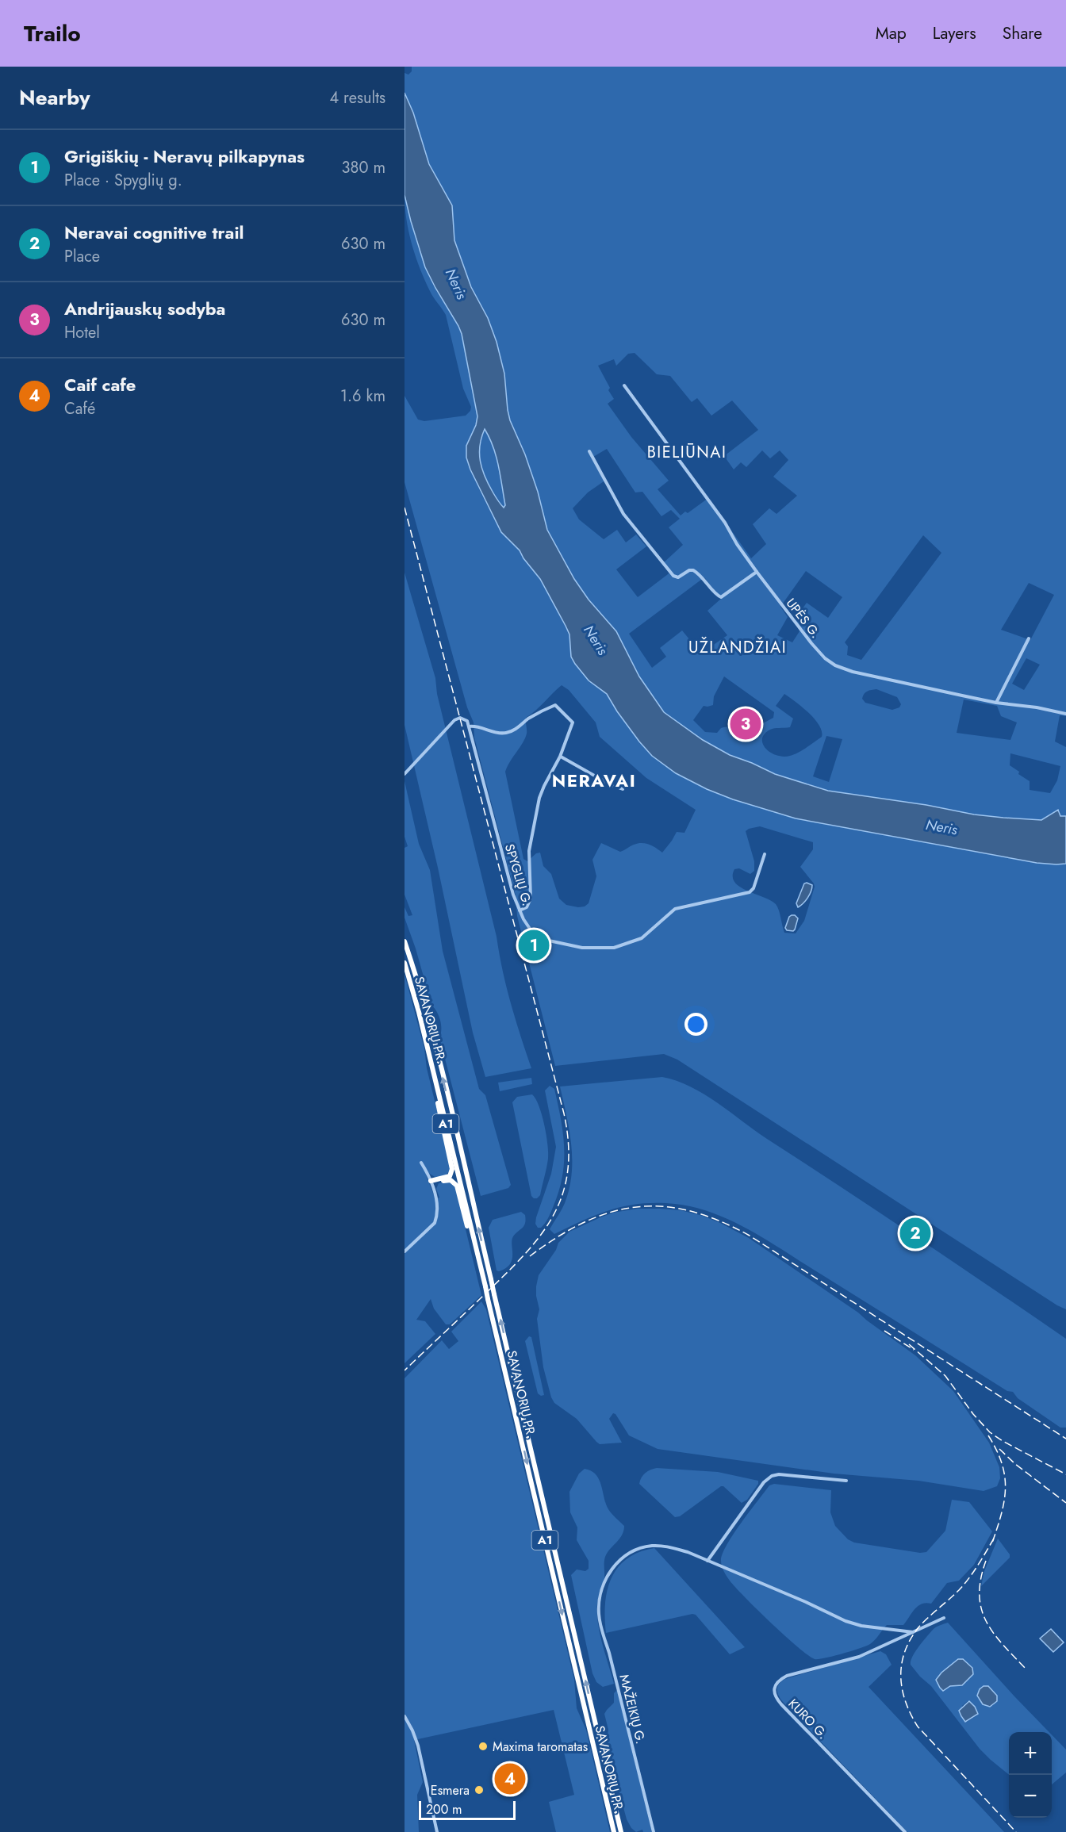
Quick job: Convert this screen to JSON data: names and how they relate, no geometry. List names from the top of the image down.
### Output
{
  "streets": {
    "highway": ["SAVANORIŲ PR.", "A1"],
    "street": [
      "UPĖS G.",
      "SPYGLIŲ G.",
      "MAŽEIKIŲ G.",
      "KURO G."
    ]
  },
  "crossings": [
    ["MAŽEIKIŲ G.", "KURO G."]
  ],
  "districts": ["BIELIŪNAI", "UŽLANDŽIAI", "NERAVAI"],
  "water": ["Neris"],
  "places": ["Maxima taromatas", "Esmera"],
  "scale_bar": "200 m",
  "page": {
    "header": "Trailo",
    "nav": ["Map", "Layers", "Share"],
    "heading": ["Nearby", "4 results"],
    "list": [
      {
        "mark": "1",
        "name": "Grigiškių - Neravų pilkapynas",
        "note": "Place · Spyglių g.",
        "value": "380 m"
      },
      {
        "mark": "2",
        "name": "Neravai cognitive trail",
        "note": "Place",
        "value": "630 m"
      },
      {
        "mark": "3",
        "name": "Andrijauskų sodyba",
        "note": "Hotel",
        "value": "630 m"
      },
      {
        "mark": "4",
        "name": "Caif cafe",
        "note": "Café",
        "value": "1.6 km"
      }
    ],
    "pins": [
      "3",
      "1",
      "2",
      "4"
    ],
    "map_buttons": ["+", "−"],
    "scale": "200 m"
  }
}
